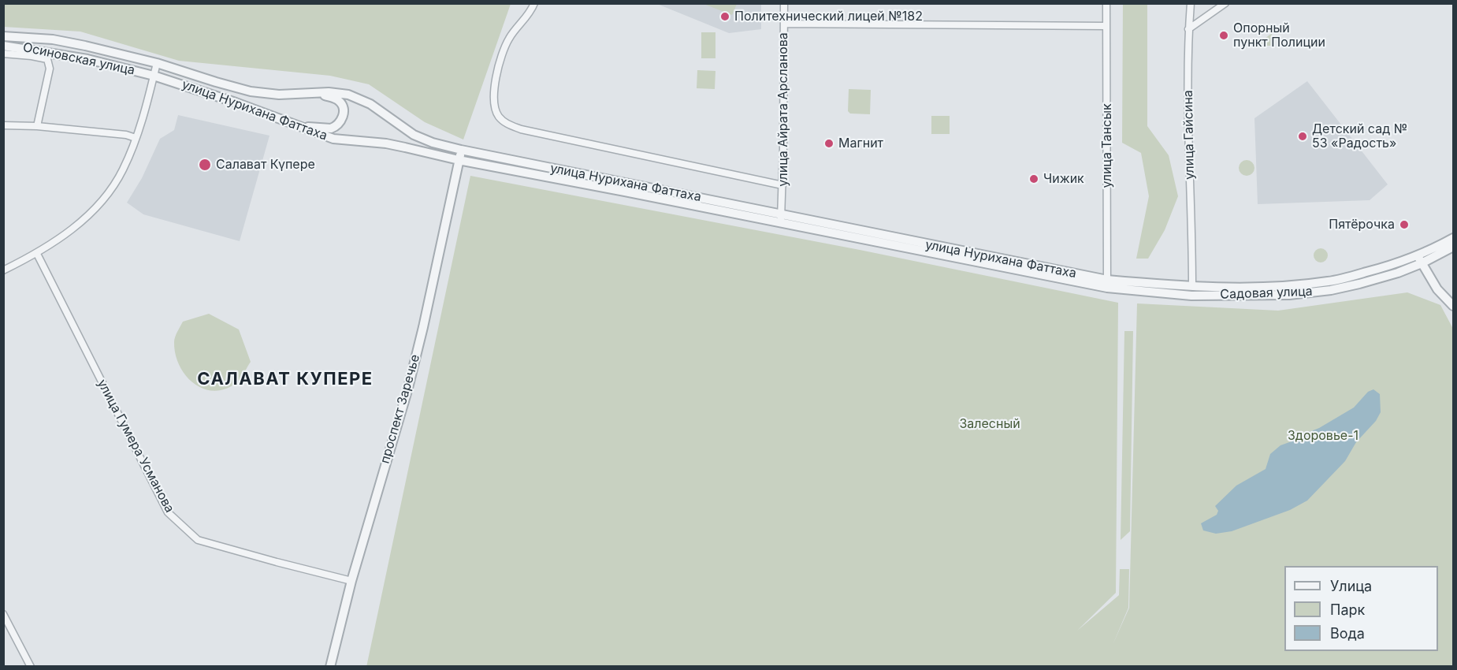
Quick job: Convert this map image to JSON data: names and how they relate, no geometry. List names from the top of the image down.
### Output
{
  "streets": {
    "street": [
      "Осиновская улица",
      "улица Айрата Арсланова",
      "улица Нурихана Фаттаха",
      "улица Гайсина",
      "улица Тансык",
      "Садовая улица",
      "проспект Заречье",
      "улица Гумера Усманова"
    ]
  },
  "crossings": [
    ["Осиновская улица", "улица Нурихана Фаттаха"],
    ["улица Айрата Арсланова", "улица Нурихана Фаттаха"],
    ["улица Нурихана Фаттаха", "улица Тансык"],
    ["улица Нурихана Фаттаха", "Садовая улица"],
    ["улица Нурихана Фаттаха", "проспект Заречье"],
    ["улица Гайсина", "Садовая улица"],
    ["улица Тансык", "Садовая улица"],
    ["проспект Заречье", "улица Гумера Усманова"]
  ],
  "districts": ["САЛАВАТ КУПЕРЕ"],
  "parks": ["Залесный", "Здоровье-1"],
  "places": [
    "Политехнический лицей №182",
    "Опорный пункт Полиции",
    "Детский сад № 53 «Радость»",
    "Магнит",
    "Салават Күпере",
    "Чижик",
    "Пятёрочка"
  ],
  "legend": ["Улица", "Парк", "Вода"]
}
